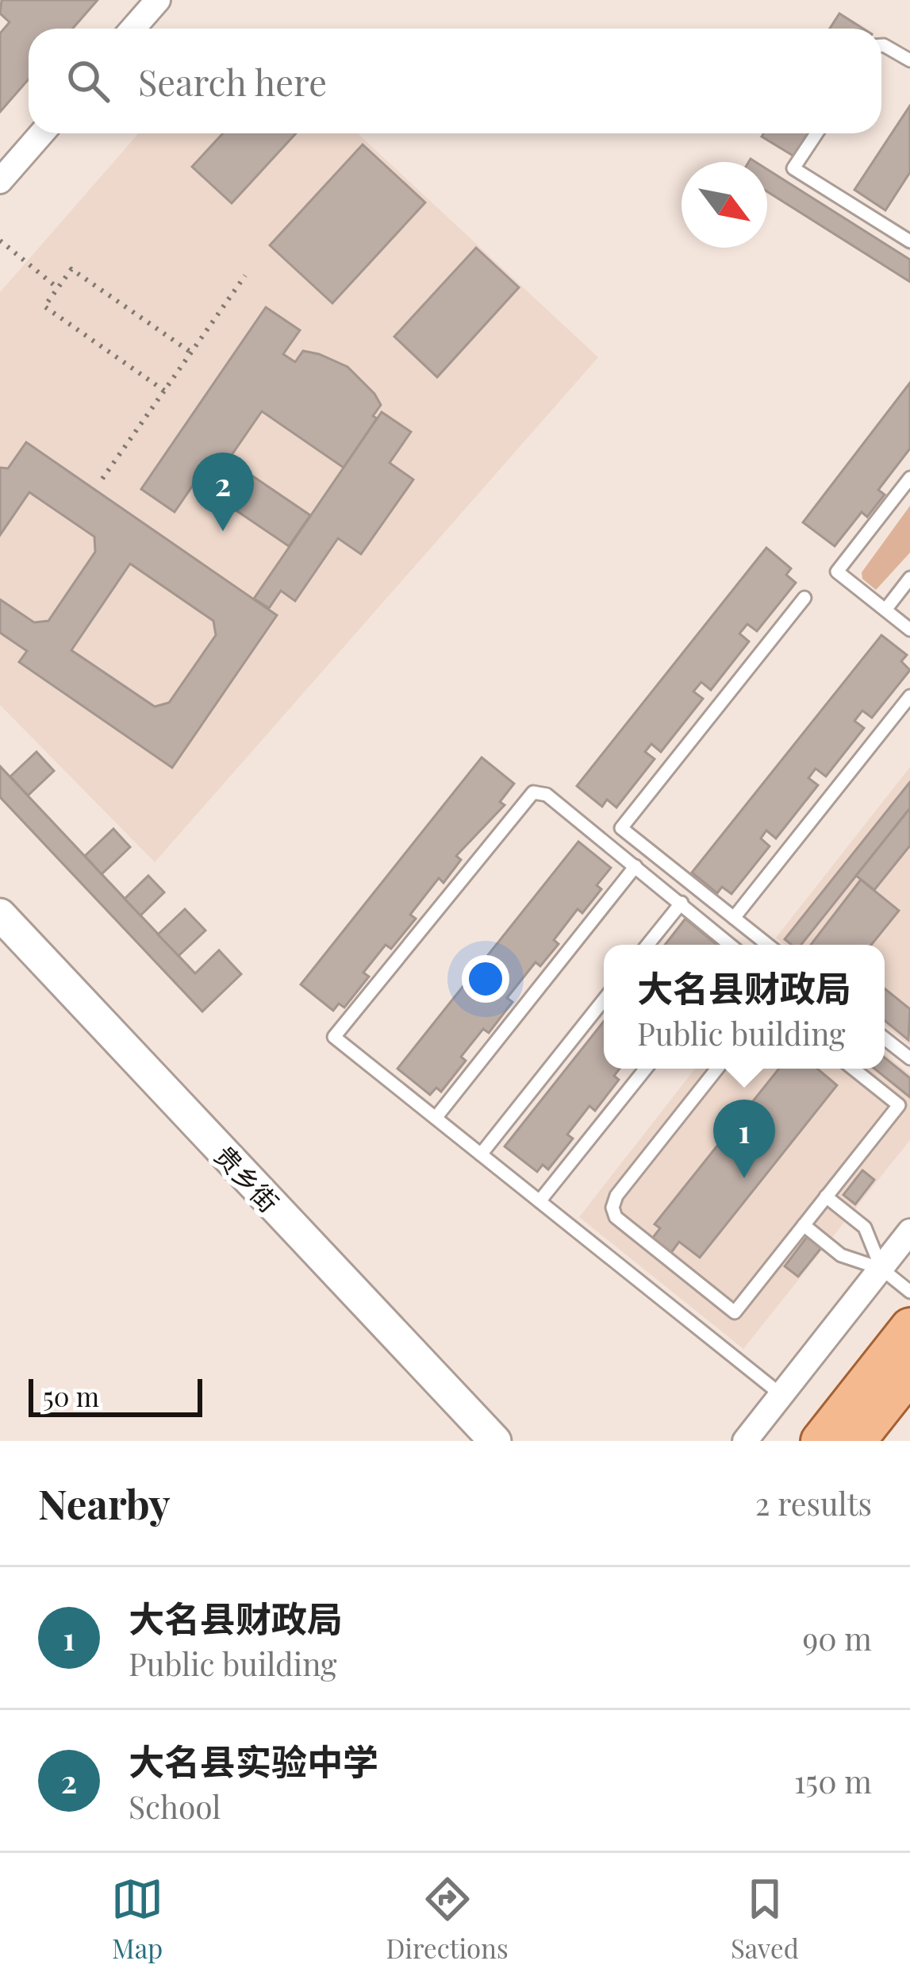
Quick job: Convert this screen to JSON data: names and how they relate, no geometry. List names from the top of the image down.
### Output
{
  "streets": {
    "street": ["贵乡街"]
  },
  "scale_bar": "50 m",
  "north": "bottom right",
  "page": {
    "search": "Search here",
    "pins": ["2", "1"],
    "popup": ["大名县财政局", "Public building"],
    "scale": "50 m",
    "heading": ["Nearby", "2 results"],
    "list": [
      {
        "mark": "1",
        "name": "大名县财政局",
        "note": "Public building",
        "value": "90 m"
      },
      {
        "mark": "2",
        "name": "大名县实验中学",
        "note": "School",
        "value": "150 m"
      }
    ],
    "nav": ["Map", "Directions", "Saved"]
  }
}
